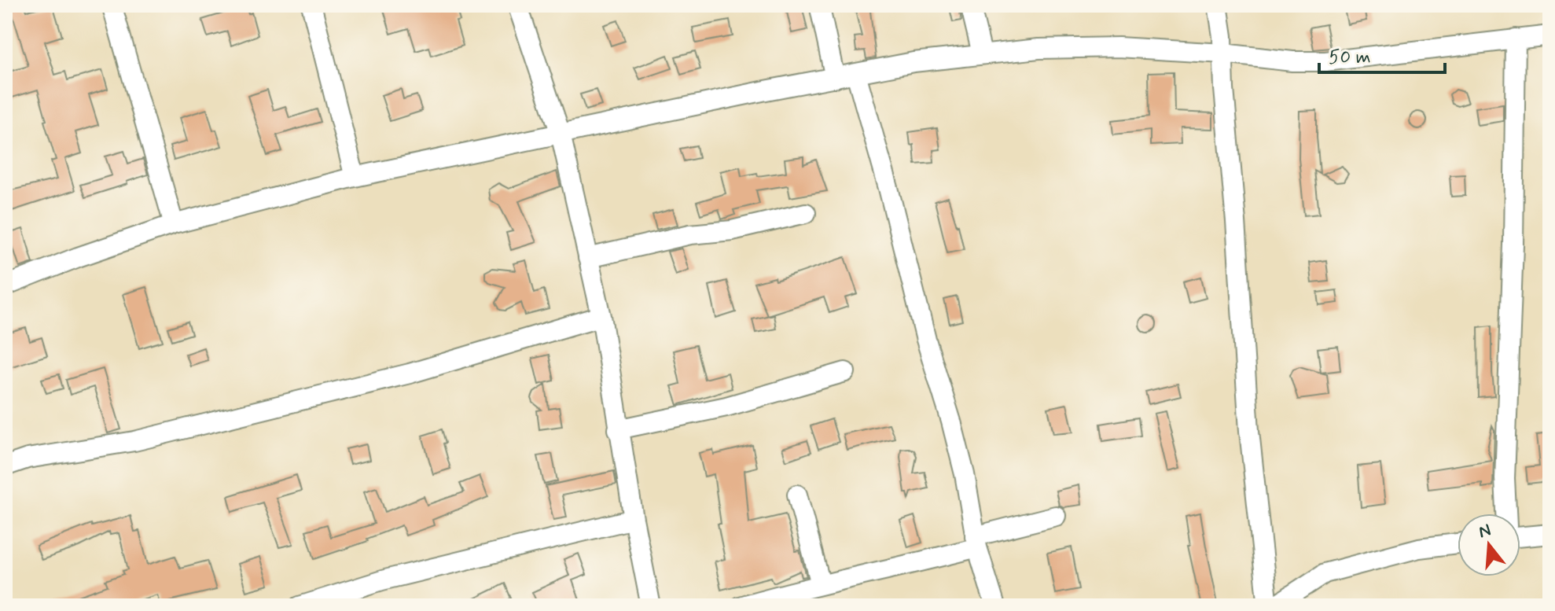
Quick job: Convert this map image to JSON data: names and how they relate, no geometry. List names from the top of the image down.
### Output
{
  "scale_bar": "50 m",
  "north": "top"
}
